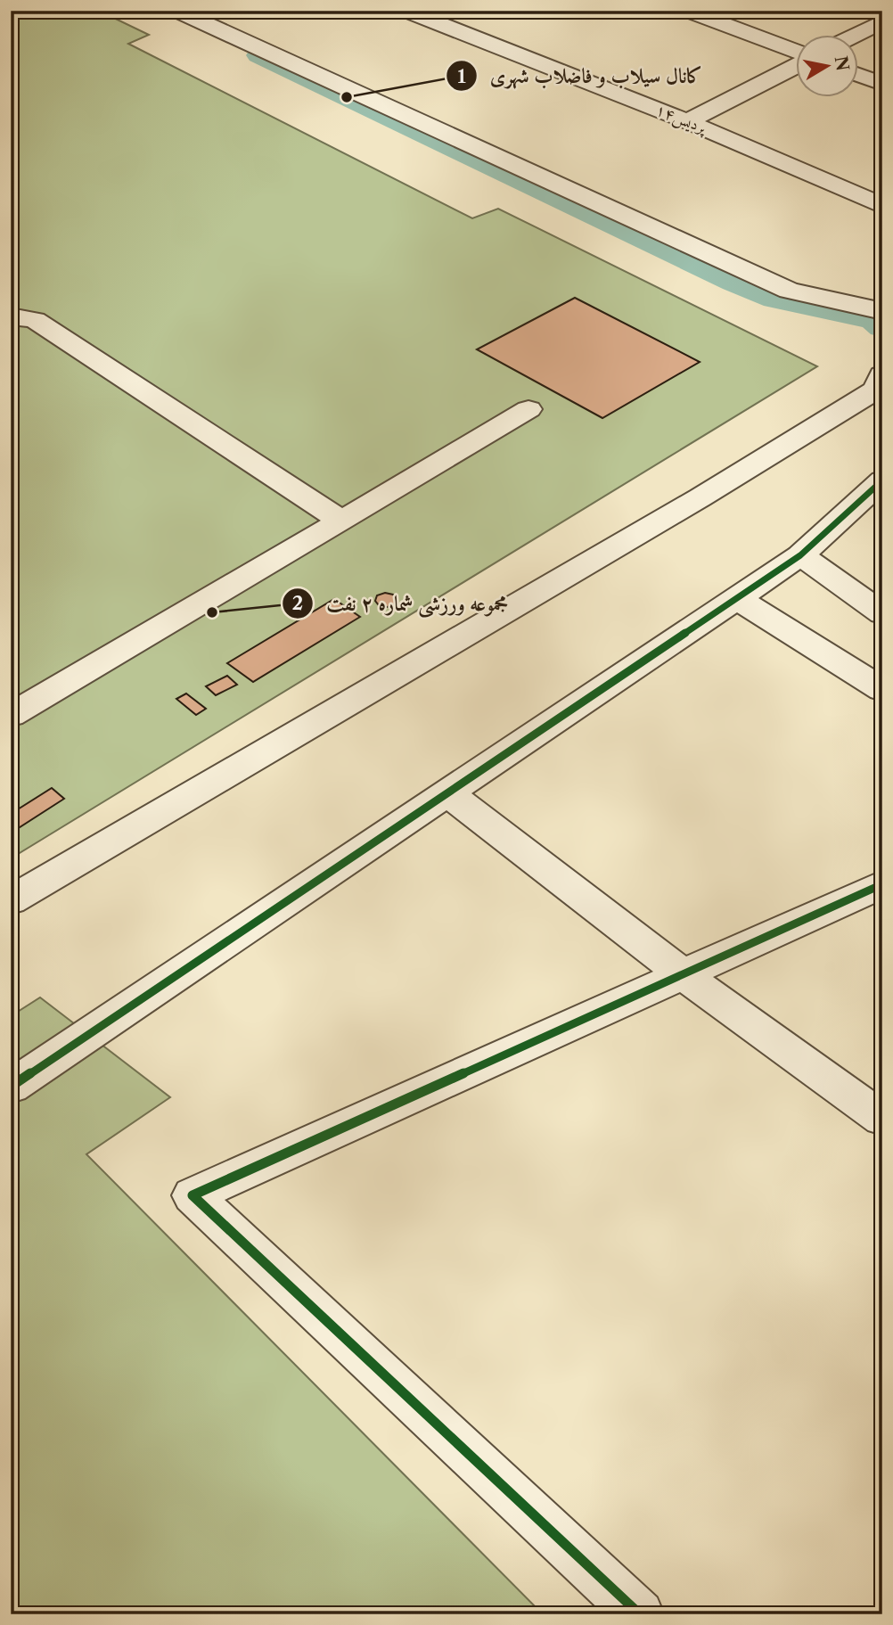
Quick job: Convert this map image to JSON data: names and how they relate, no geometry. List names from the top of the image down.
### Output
{
  "streets": {
    "street": ["پردیس۱۴"]
  },
  "places": ["کانال سیلاب و فاضلاب شهری", "مجموعه ورزشی شماره ۲ نفت"],
  "north": "right"
}
